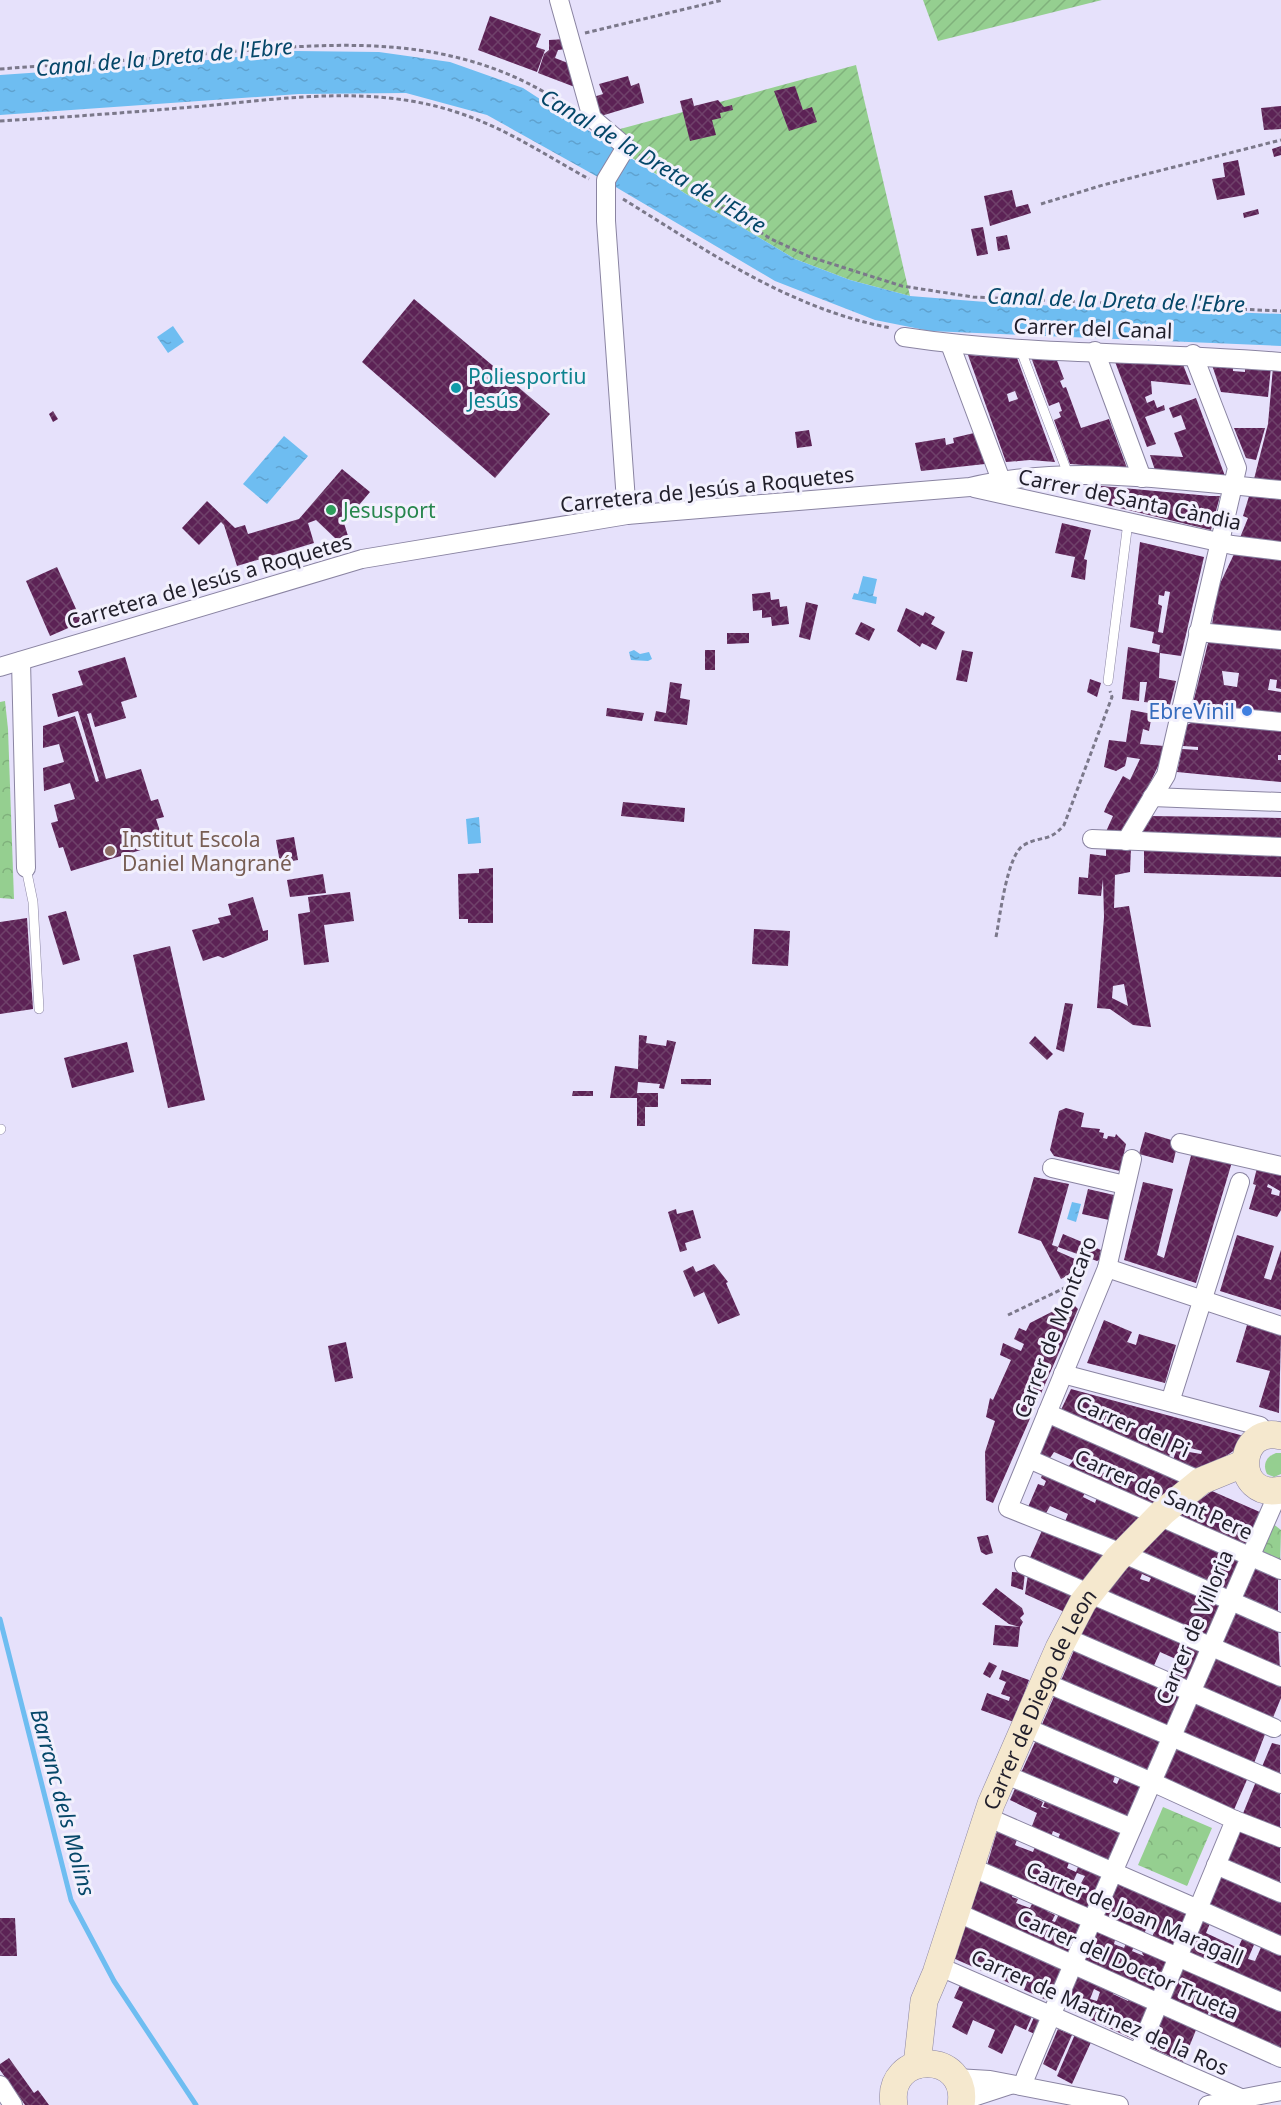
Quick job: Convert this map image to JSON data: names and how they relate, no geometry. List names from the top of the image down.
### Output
{
  "streets": {
    "street": [
      "Carrer del Canal",
      "Carretera de Jesús a Roquetes",
      "Carrer de Santa Càndia",
      "Carrer de Montcaro",
      "Carrer del Pi",
      "Carrer de Sant Pere",
      "Carrer de Villoria",
      "Carrer de Diego de Leon",
      "Carrer de Joan Maragall",
      "Carrer del Doctor Trueta",
      "Carrer de Martinez de la Ros"
    ]
  },
  "crossings": [
    ["Carretera de Jesús a Roquetes", "Carrer de Santa Càndia"],
    ["Carrer de Montcaro", "Carrer del Pi"],
    ["Carrer de Montcaro", "Carrer de Sant Pere"],
    ["Carrer de Montcaro", "Carrer de Diego de Leon"],
    ["Carrer del Pi", "Carrer de Diego de Leon"],
    ["Carrer de Sant Pere", "Carrer de Villoria"],
    ["Carrer de Sant Pere", "Carrer de Diego de Leon"],
    ["Carrer de Villoria", "Carrer de Joan Maragall"],
    ["Carrer de Villoria", "Carrer del Doctor Trueta"],
    ["Carrer de Villoria", "Carrer de Martinez de la Ros"],
    ["Carrer de Diego de Leon", "Carrer de Joan Maragall"],
    ["Carrer de Diego de Leon", "Carrer del Doctor Trueta"],
    ["Carrer de Diego de Leon", "Carrer de Martinez de la Ros"]
  ],
  "water": ["Canal de la Dreta de l'Ebre", "Barranc dels Molins"],
  "places": [
    "Poliesportiu Jesús",
    "Jesusport",
    "EbreVinil",
    "Institut Escola Daniel Mangrané"
  ]
}
